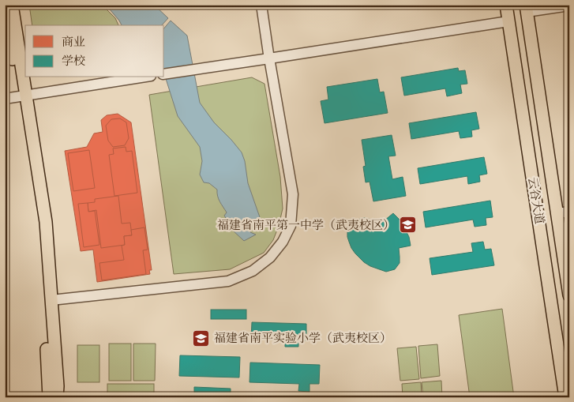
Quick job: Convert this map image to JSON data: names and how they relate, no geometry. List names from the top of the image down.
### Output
{
  "streets": {
    "main road": ["云谷大道"]
  },
  "places": {
    "school or university": ["福建省南平第一中学（武夷校区）", "福建省南平实验小学（武夷校区）"]
  },
  "legend": ["商业", "学校"]
}
